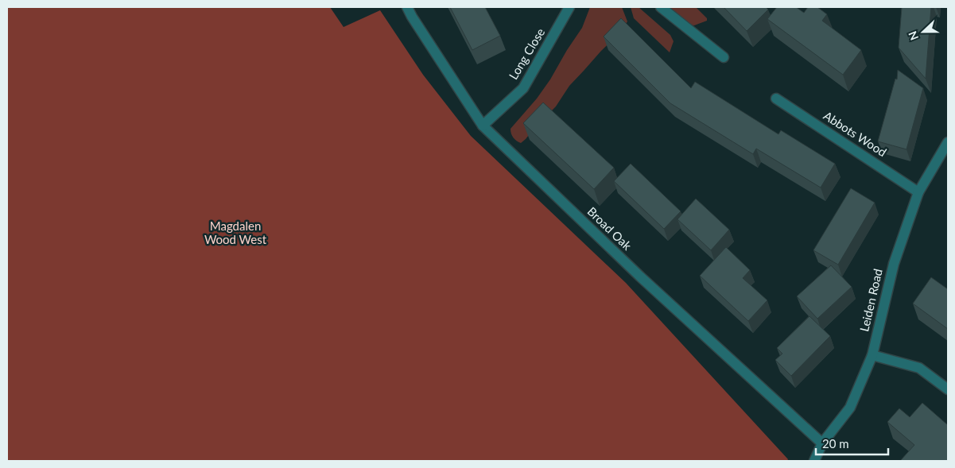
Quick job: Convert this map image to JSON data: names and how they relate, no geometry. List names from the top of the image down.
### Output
{
  "streets": {
    "street": [
      "Long Close",
      "Abbots Wood",
      "Broad Oak",
      "Leiden Road"
    ]
  },
  "crossings": [
    ["Long Close", "Broad Oak"],
    ["Abbots Wood", "Leiden Road"],
    ["Broad Oak", "Leiden Road"]
  ],
  "parks": ["Magdalen Wood West"],
  "scale_bar": "20 m",
  "north": "left"
}
